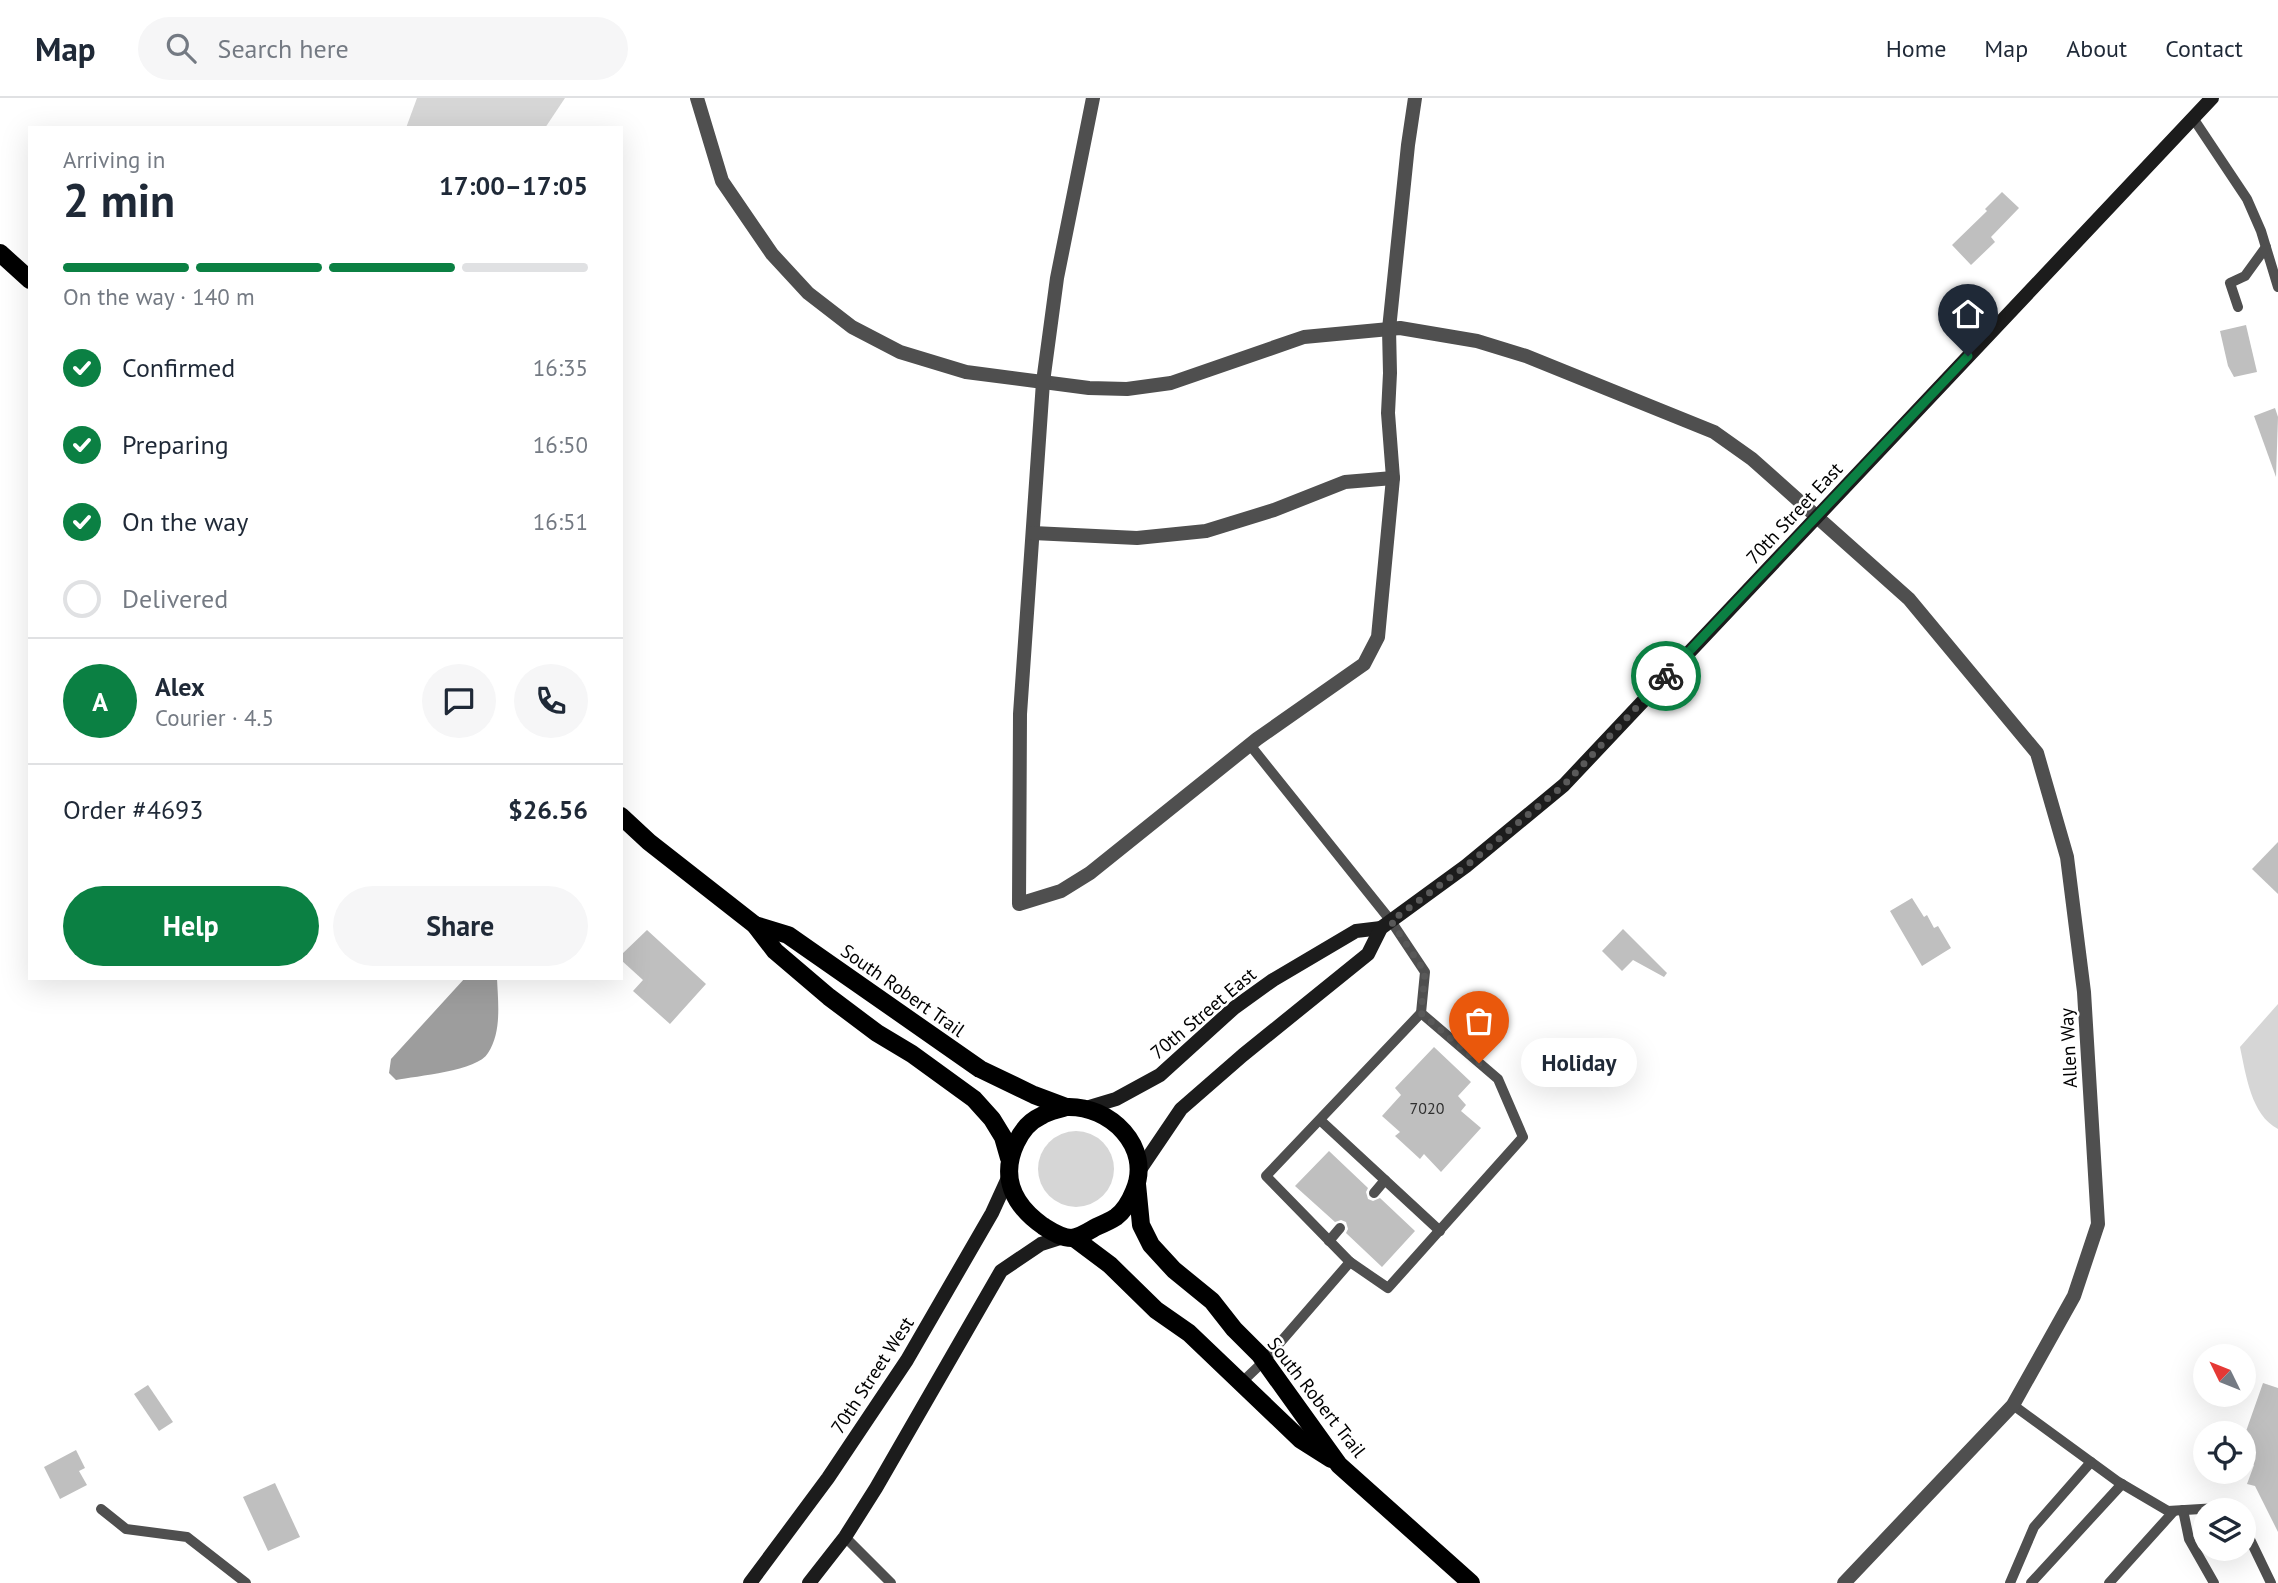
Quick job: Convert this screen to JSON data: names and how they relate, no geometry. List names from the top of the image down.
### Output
{
  "streets": {
    "main road": ["70th Street East", "South Robert Trail", "70th Street West"],
    "street": ["Allen Way"]
  },
  "crossings": [
    ["70th Street East", "South Robert Trail"],
    ["70th Street East", "Allen Way"],
    ["70th Street East", "70th Street West"],
    ["South Robert Trail", "70th Street West"]
  ],
  "places": ["Holiday"],
  "house_numbers": ["7020"],
  "north": "top left",
  "page": {
    "header": "Map",
    "search": "Search here",
    "nav": [
      "Home",
      "Map",
      "About",
      "Contact"
    ],
    "heading": ["2 min", "Arriving in", "17:00–17:05"],
    "panel": [
      "Alex",
      "Courier · 4.5",
      "Order #4693",
      "$26.56"
    ],
    "bar": "On the way · 140 m",
    "list": [
      ["Confirmed", "16:35"],
      ["Preparing", "16:50"],
      ["On the way", "16:51"],
      "Delivered"
    ],
    "round": "A",
    "buttons": ["Help", "Share"],
    "bubble": "Holiday"
  }
}
